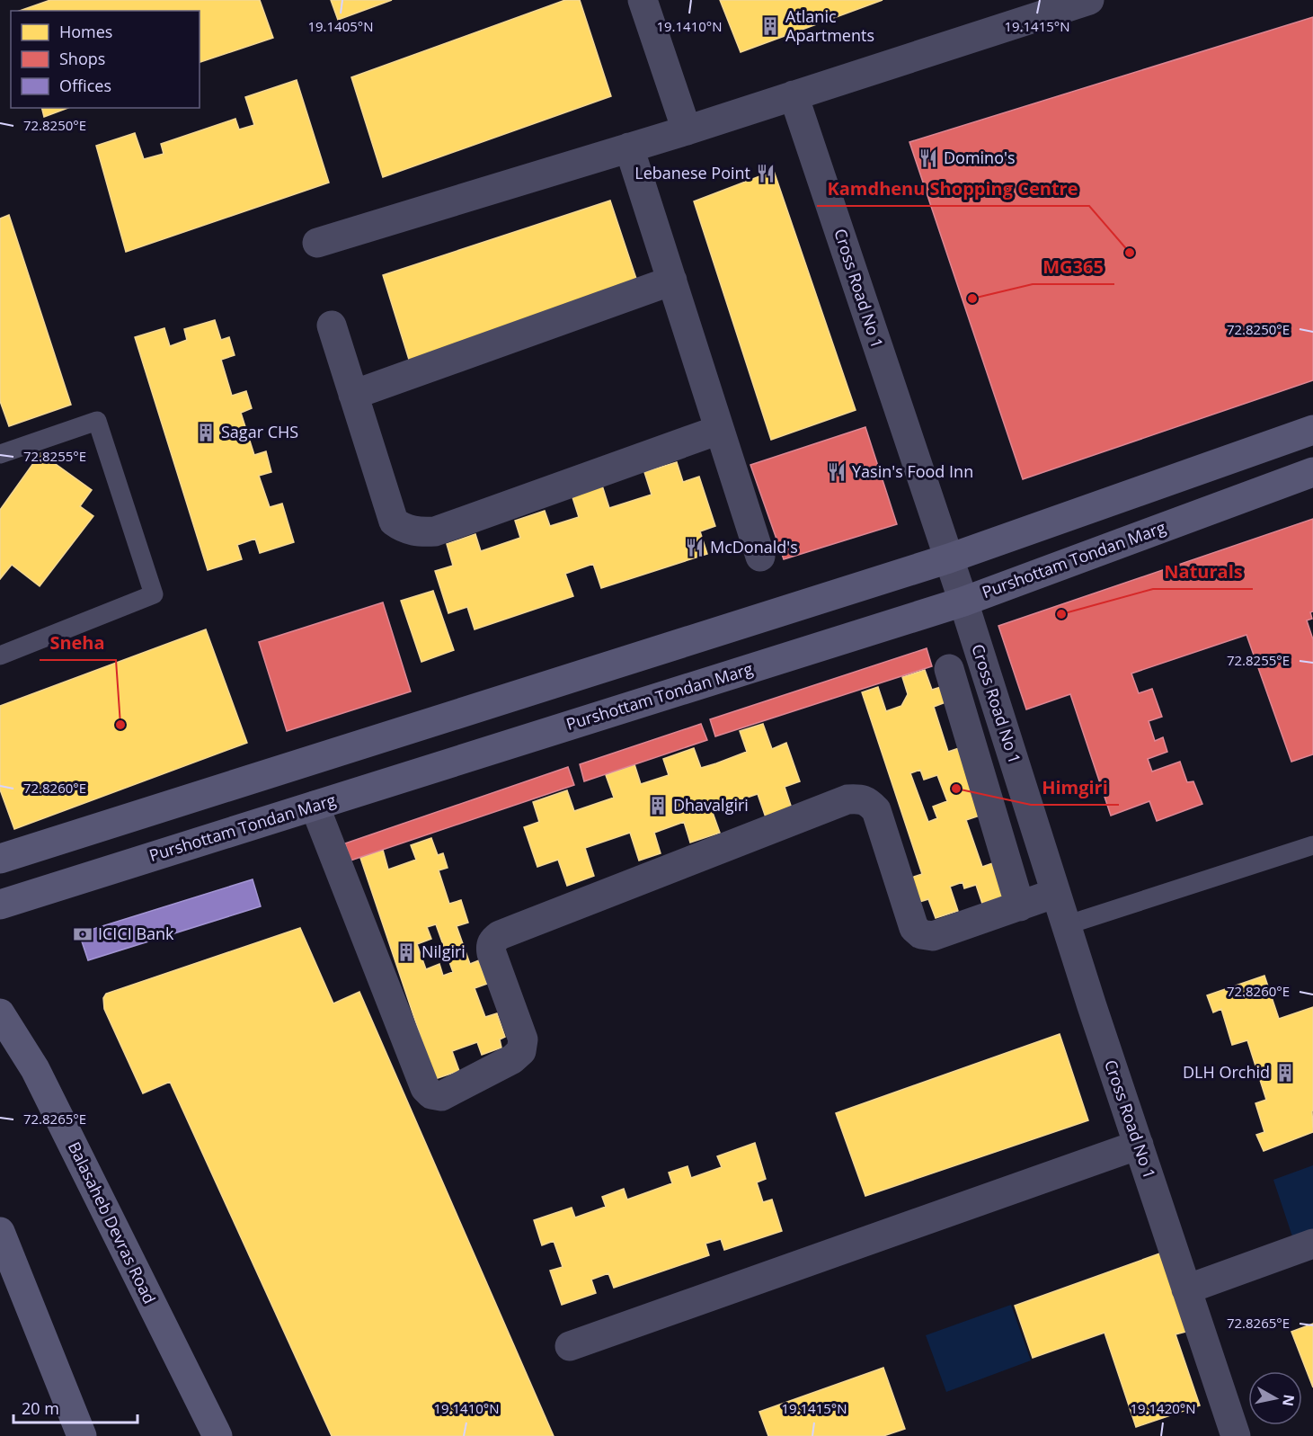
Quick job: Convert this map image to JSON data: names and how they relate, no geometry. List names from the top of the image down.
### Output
{
  "streets": {
    "main road": ["Purshottam Tondan Marg", "Balasaheb Devras Road"],
    "street": ["Cross Road No 1"]
  },
  "crossings": [
    ["Cross Road No 1", "Purshottam Tondan Marg"]
  ],
  "places": {
    "building": [
      "Atlanic Apartments",
      "Sagar CHS",
      "Dhavalgiri",
      "Nilgiri",
      "DLH Orchid"
    ],
    "restaurant": [
      "Domino's",
      "Lebanese Point",
      "Yasin's Food Inn",
      "McDonald's"
    ],
    "other": [
      "Kamdhenu Shopping Centre",
      "MG365",
      "Naturals",
      "Sneha",
      "Himgiri"
    ],
    "bank": ["ICICI Bank"]
  },
  "legend": ["Homes", "Shops", "Offices"],
  "scale_bar": "20 m",
  "north": "right",
  "coordinates": [
    "19.1405°N",
    "19.1410°N",
    "19.1415°N",
    "72.8250°E",
    "72.8255°E",
    "72.8260°E",
    "72.8265°E",
    "19.1420°N"
  ]
}
